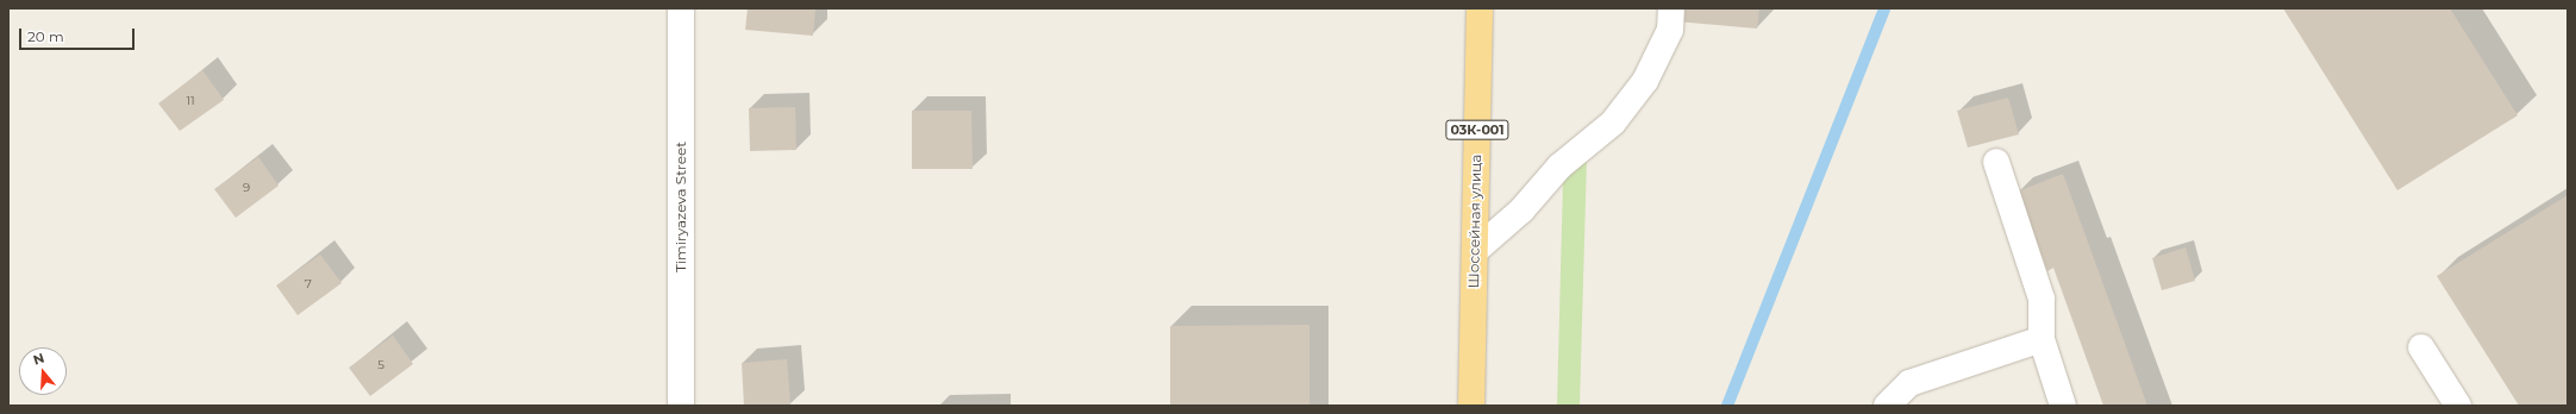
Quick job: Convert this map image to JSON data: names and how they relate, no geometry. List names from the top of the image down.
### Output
{
  "streets": {
    "main road": ["03К-001", "Шоссейная улица"],
    "street": ["Timiryazeva Street"]
  },
  "house_numbers": [
    "11",
    "9",
    "7",
    "5"
  ],
  "scale_bar": "20 m",
  "north": "top"
}
